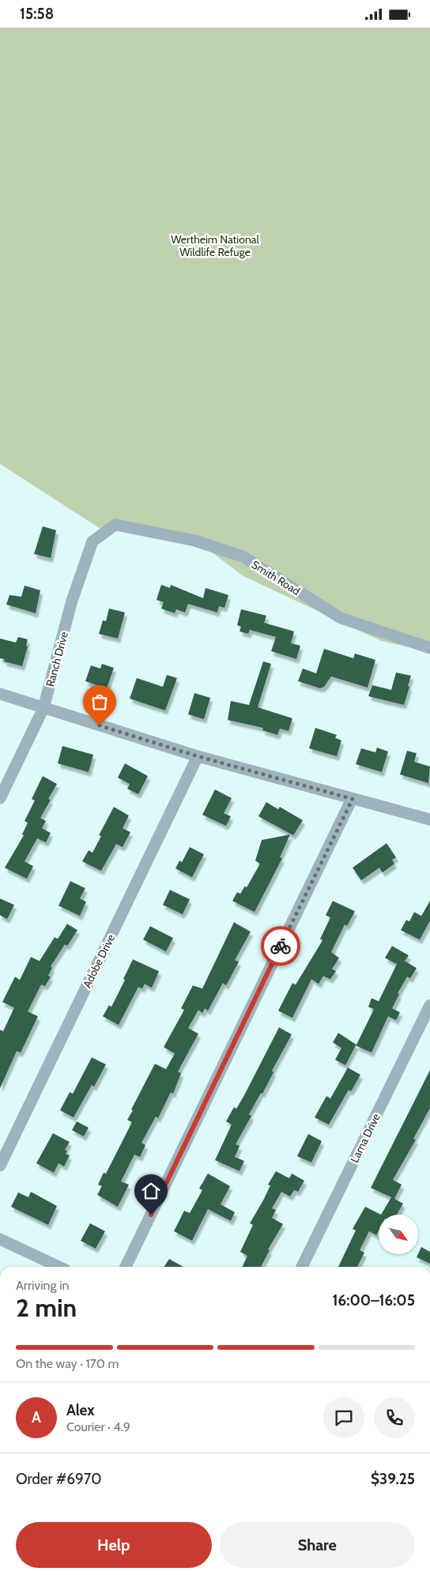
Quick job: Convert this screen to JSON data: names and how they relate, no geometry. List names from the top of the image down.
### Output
{
  "streets": {
    "street": [
      "Smith Road",
      "Ranch Drive",
      "Adobe Drive",
      "Lama Drive"
    ]
  },
  "crossings": [
    ["Smith Road", "Ranch Drive"]
  ],
  "parks": ["Wertheim National Wildlife Refuge"],
  "north": "bottom right",
  "page": {
    "status": "15:58",
    "heading": ["2 min", "Arriving in", "16:00–16:05"],
    "panel": [
      "Alex",
      "Courier · 4.9",
      "Order #6970",
      "$39.25"
    ],
    "bar": "On the way · 170 m",
    "round": "A",
    "buttons": ["Help", "Share"]
  }
}
